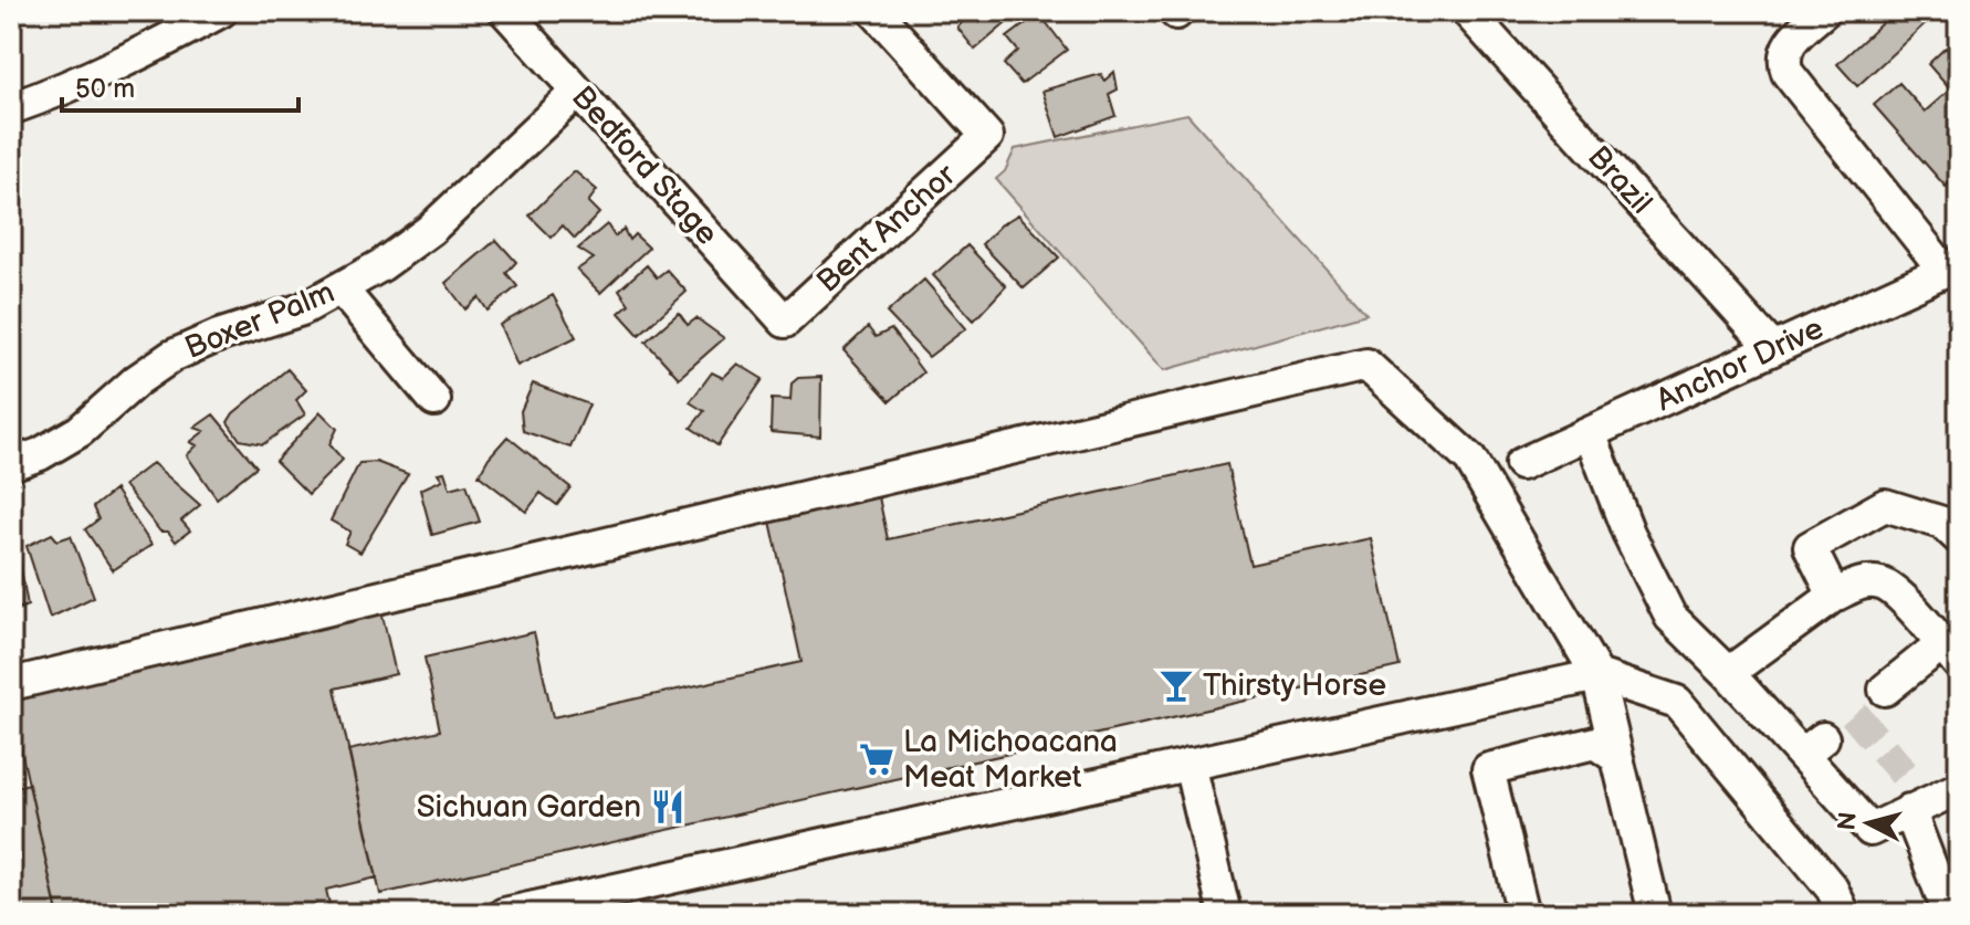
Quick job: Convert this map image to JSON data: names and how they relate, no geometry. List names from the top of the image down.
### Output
{
  "streets": {
    "street": [
      "Bedford Stage",
      "Brazil",
      "Bent Anchor",
      "Boxer Palm",
      "Anchor Drive"
    ]
  },
  "crossings": [
    ["Bedford Stage", "Bent Anchor"],
    ["Bedford Stage", "Boxer Palm"],
    ["Brazil", "Anchor Drive"]
  ],
  "places": {
    "bar": ["Thirsty Horse"],
    "supermarket": ["La Michoacana Meat Market"],
    "restaurant": ["Sichuan Garden"]
  },
  "scale_bar": "50 m",
  "north": "left"
}
